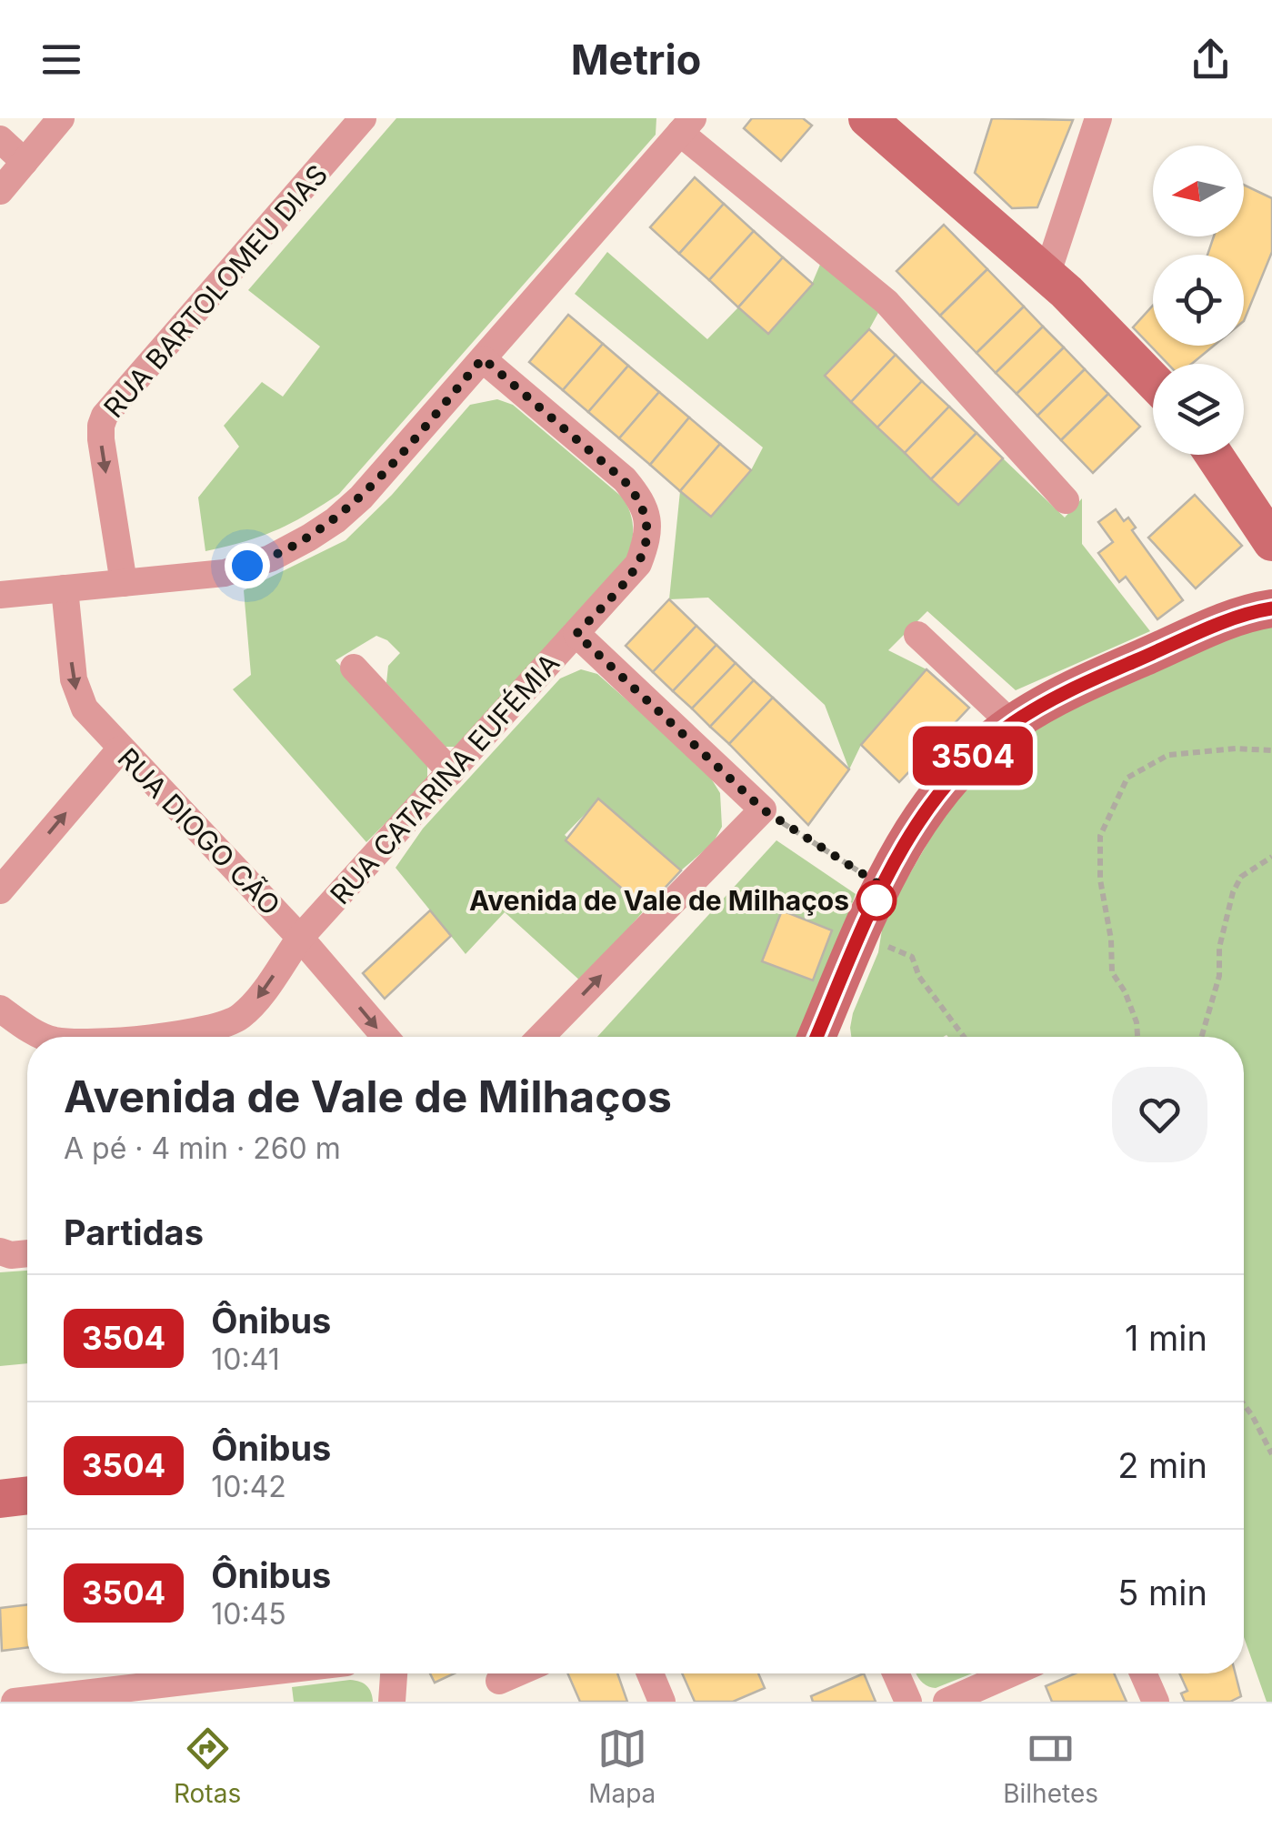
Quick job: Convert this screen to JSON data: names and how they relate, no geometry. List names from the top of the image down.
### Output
{
  "streets": {
    "street": ["RUA BARTOLOMEU DIAS", "RUA CATARINA EUFÉMIA", "RUA DIOGO CÃO"]
  },
  "crossings": [
    ["RUA CATARINA EUFÉMIA", "RUA DIOGO CÃO"]
  ],
  "one_way": ["RUA BARTOLOMEU DIAS", "RUA DIOGO CÃO"],
  "places": ["Avenida de Vale de Milhaços"],
  "lines": ["bus line 3504"],
  "north": "left",
  "page": {
    "header": "Metrio",
    "on_map": "3504",
    "heading": [
      ["Avenida de Vale de Milhaços", "A pé · 4 min · 260 m"],
      "Partidas"
    ],
    "list": [
      {
        "mark": "3504",
        "name": "Ônibus",
        "note": "10:41",
        "value": "1 min"
      },
      {
        "mark": "3504",
        "name": "Ônibus",
        "note": "10:42",
        "value": "2 min"
      },
      {
        "mark": "3504",
        "name": "Ônibus",
        "note": "10:45",
        "value": "5 min"
      }
    ],
    "tabs": ["Rotas", "Mapa", "Bilhetes"]
  }
}
